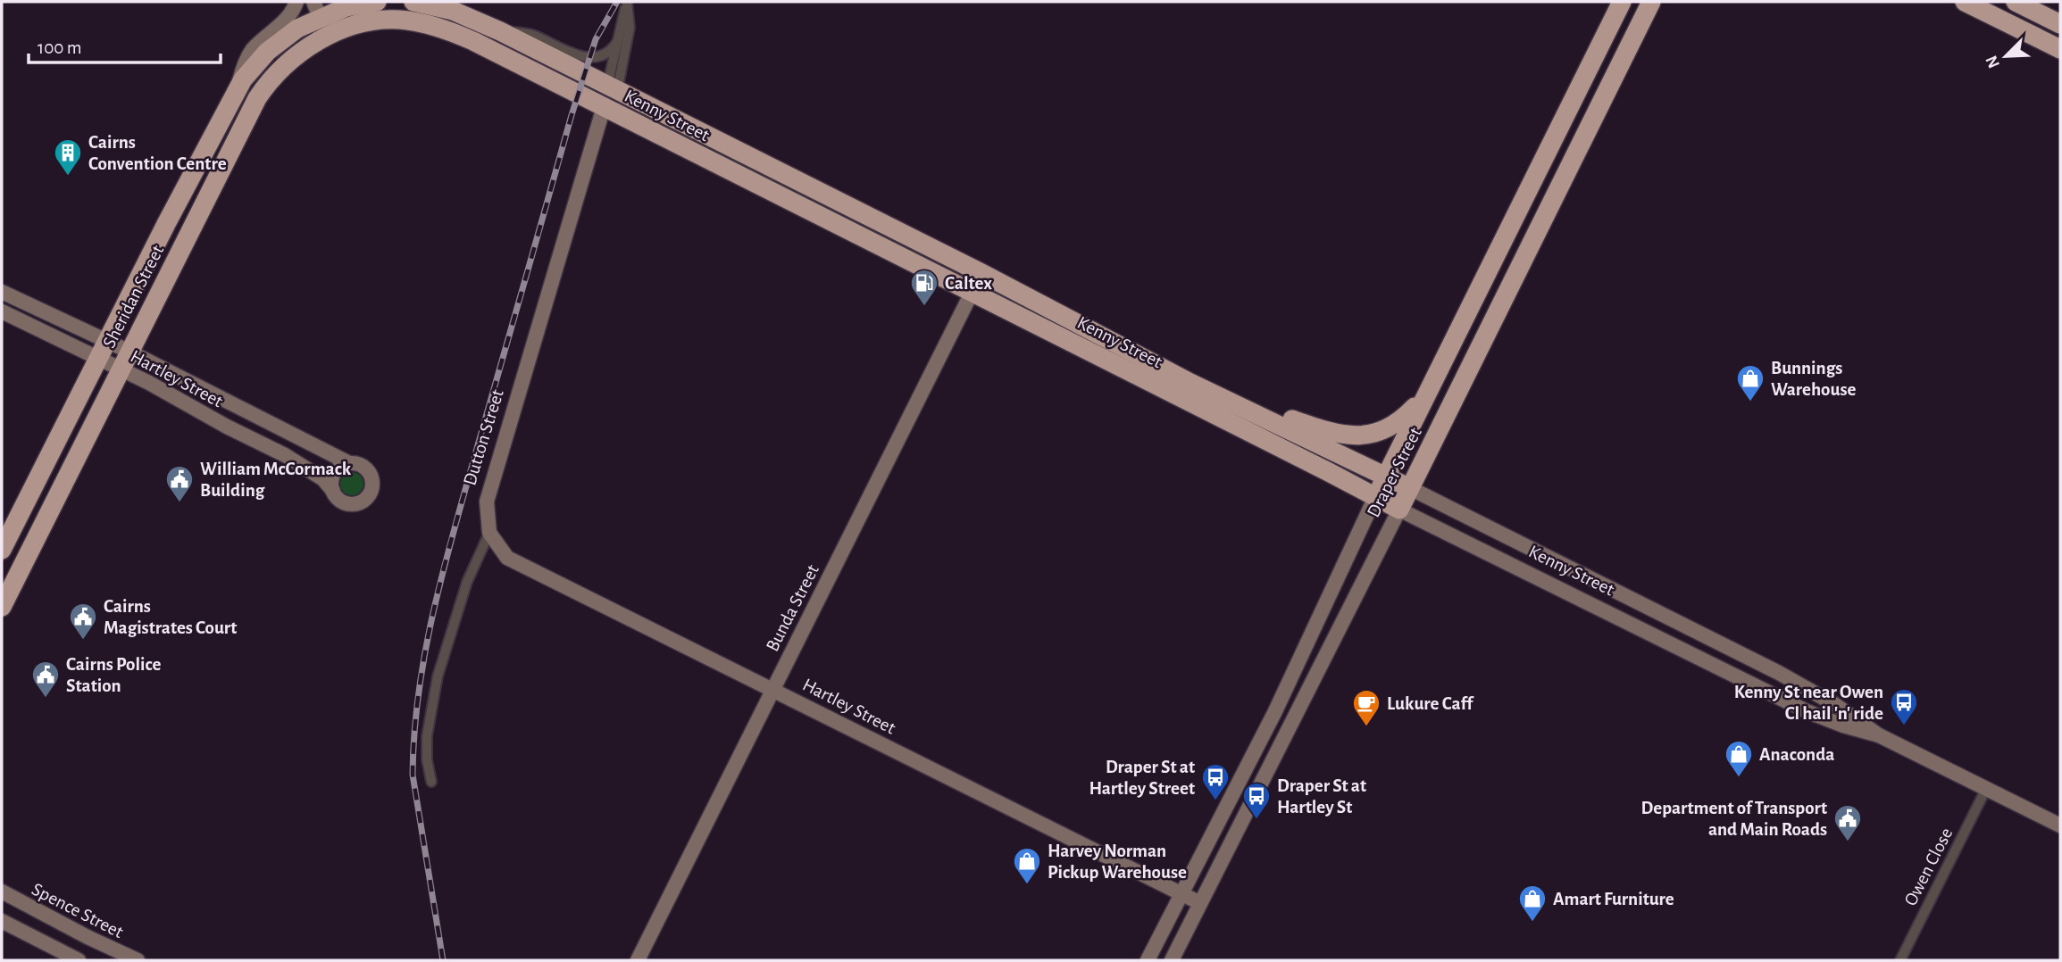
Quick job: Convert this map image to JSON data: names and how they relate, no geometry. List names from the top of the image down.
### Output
{
  "streets": {
    "highway": [
      "Kenny Street",
      "Sheridan Street",
      "Dutton Street",
      "Draper Street"
    ],
    "street": [
      "Hartley Street",
      "Bunda Street",
      "Owen Close",
      "Spence Street"
    ]
  },
  "crossings": [
    ["Kenny Street", "Sheridan Street"],
    ["Kenny Street", "Dutton Street"],
    ["Kenny Street", "Draper Street"],
    ["Kenny Street", "Bunda Street"],
    ["Kenny Street", "Owen Close"],
    ["Sheridan Street", "Hartley Street"],
    ["Hartley Street", "Dutton Street"],
    ["Hartley Street", "Draper Street"],
    ["Hartley Street", "Bunda Street"]
  ],
  "places": {
    "building": ["Cairns Convention Centre"],
    "fuel station": ["Caltex"],
    "shop": [
      "Bunnings Warehouse",
      "Anaconda",
      "Harvey Norman Pickup Warehouse",
      "Amart Furniture"
    ],
    "public building": [
      "William McCormack Building",
      "Cairns Magistrates Court",
      "Cairns Police Station",
      "Department of Transport and Main Roads"
    ],
    "bus stop": ["Kenny St near Owen Cl hail 'n' ride", "Draper St at Hartley Street", "Draper St at Hartley St"],
    "cafe": ["Lukure Caff"]
  },
  "scale_bar": "100 m",
  "north": "bottom left"
}
